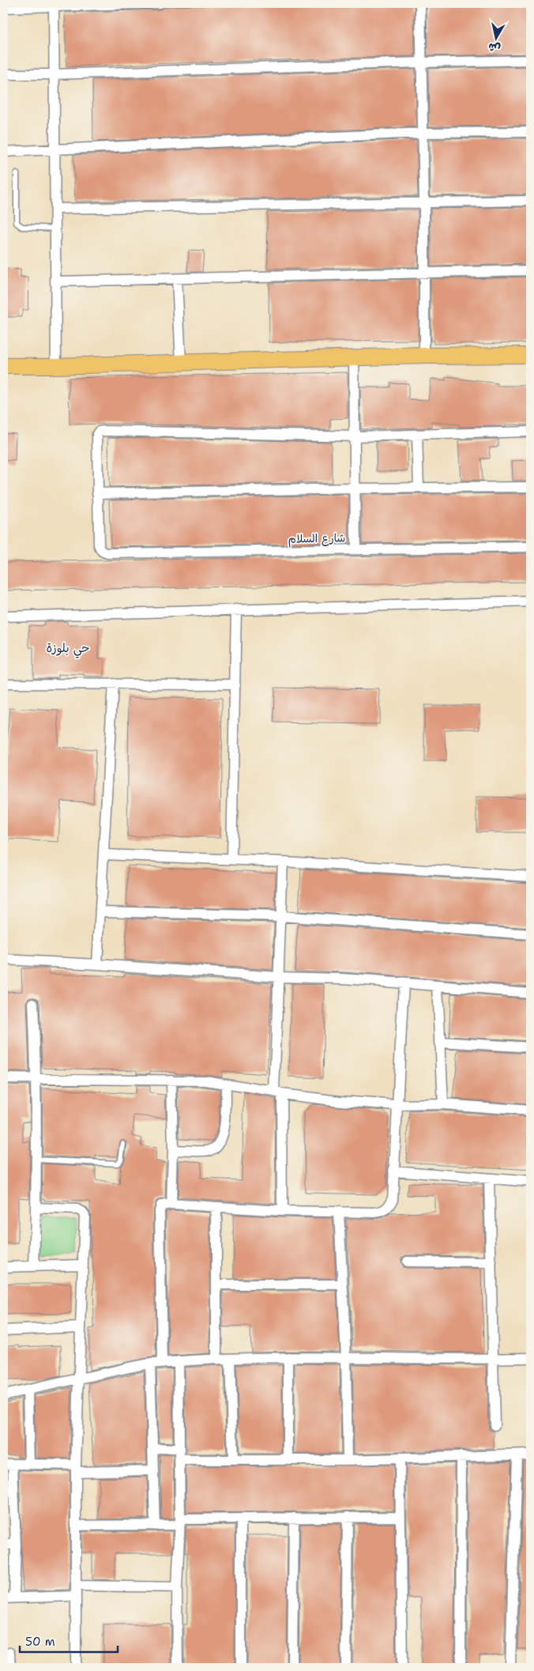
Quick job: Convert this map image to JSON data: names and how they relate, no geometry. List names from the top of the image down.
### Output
{
  "streets": {
    "street": ["شارع السلام"]
  },
  "districts": ["حي بلوزة"],
  "scale_bar": "50 m",
  "north": "bottom"
}
